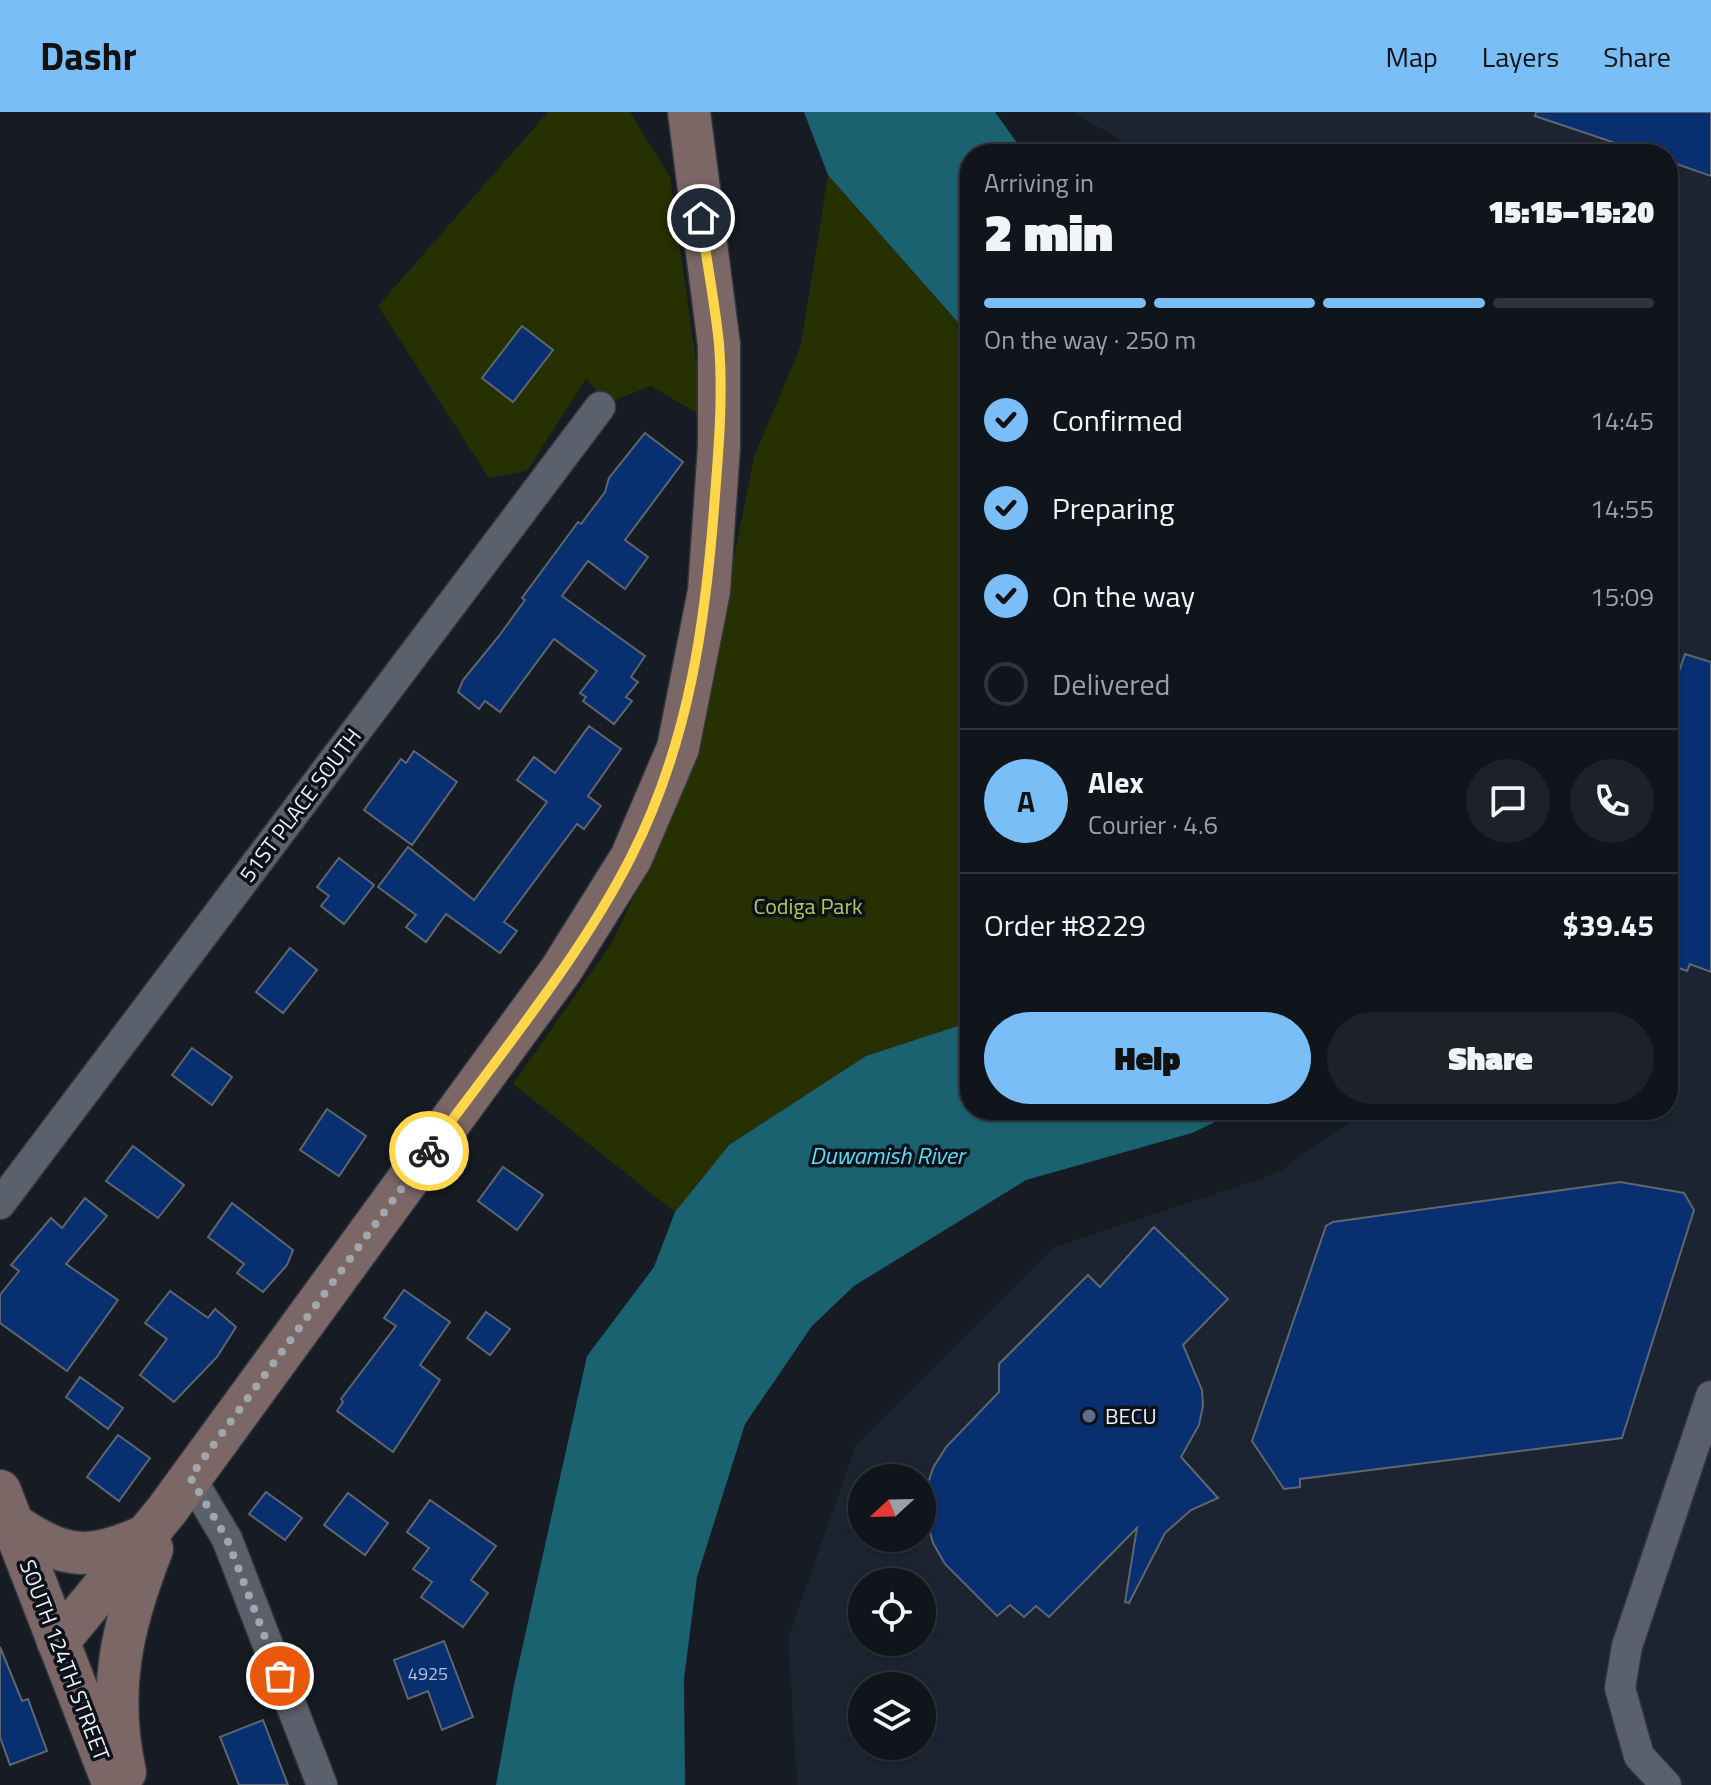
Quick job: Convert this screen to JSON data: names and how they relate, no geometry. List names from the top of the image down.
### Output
{
  "streets": {
    "street": ["51ST PLACE SOUTH", "SOUTH 124TH STREET"]
  },
  "water": ["Duwamish River"],
  "parks": ["Codiga Park"],
  "places": ["BECU"],
  "house_numbers": ["4925"],
  "north": "left",
  "page": {
    "header": "Dashr",
    "nav": ["Map", "Layers", "Share"],
    "heading": ["2 min", "Arriving in", "15:15–15:20"],
    "panel": [
      "Alex",
      "Courier · 4.6",
      "Order #8229",
      "$39.45"
    ],
    "bar": "On the way · 250 m",
    "list": [
      ["Confirmed", "14:45"],
      ["Preparing", "14:55"],
      ["On the way", "15:09"],
      "Delivered"
    ],
    "round": "A",
    "buttons": ["Help", "Share"]
  }
}
